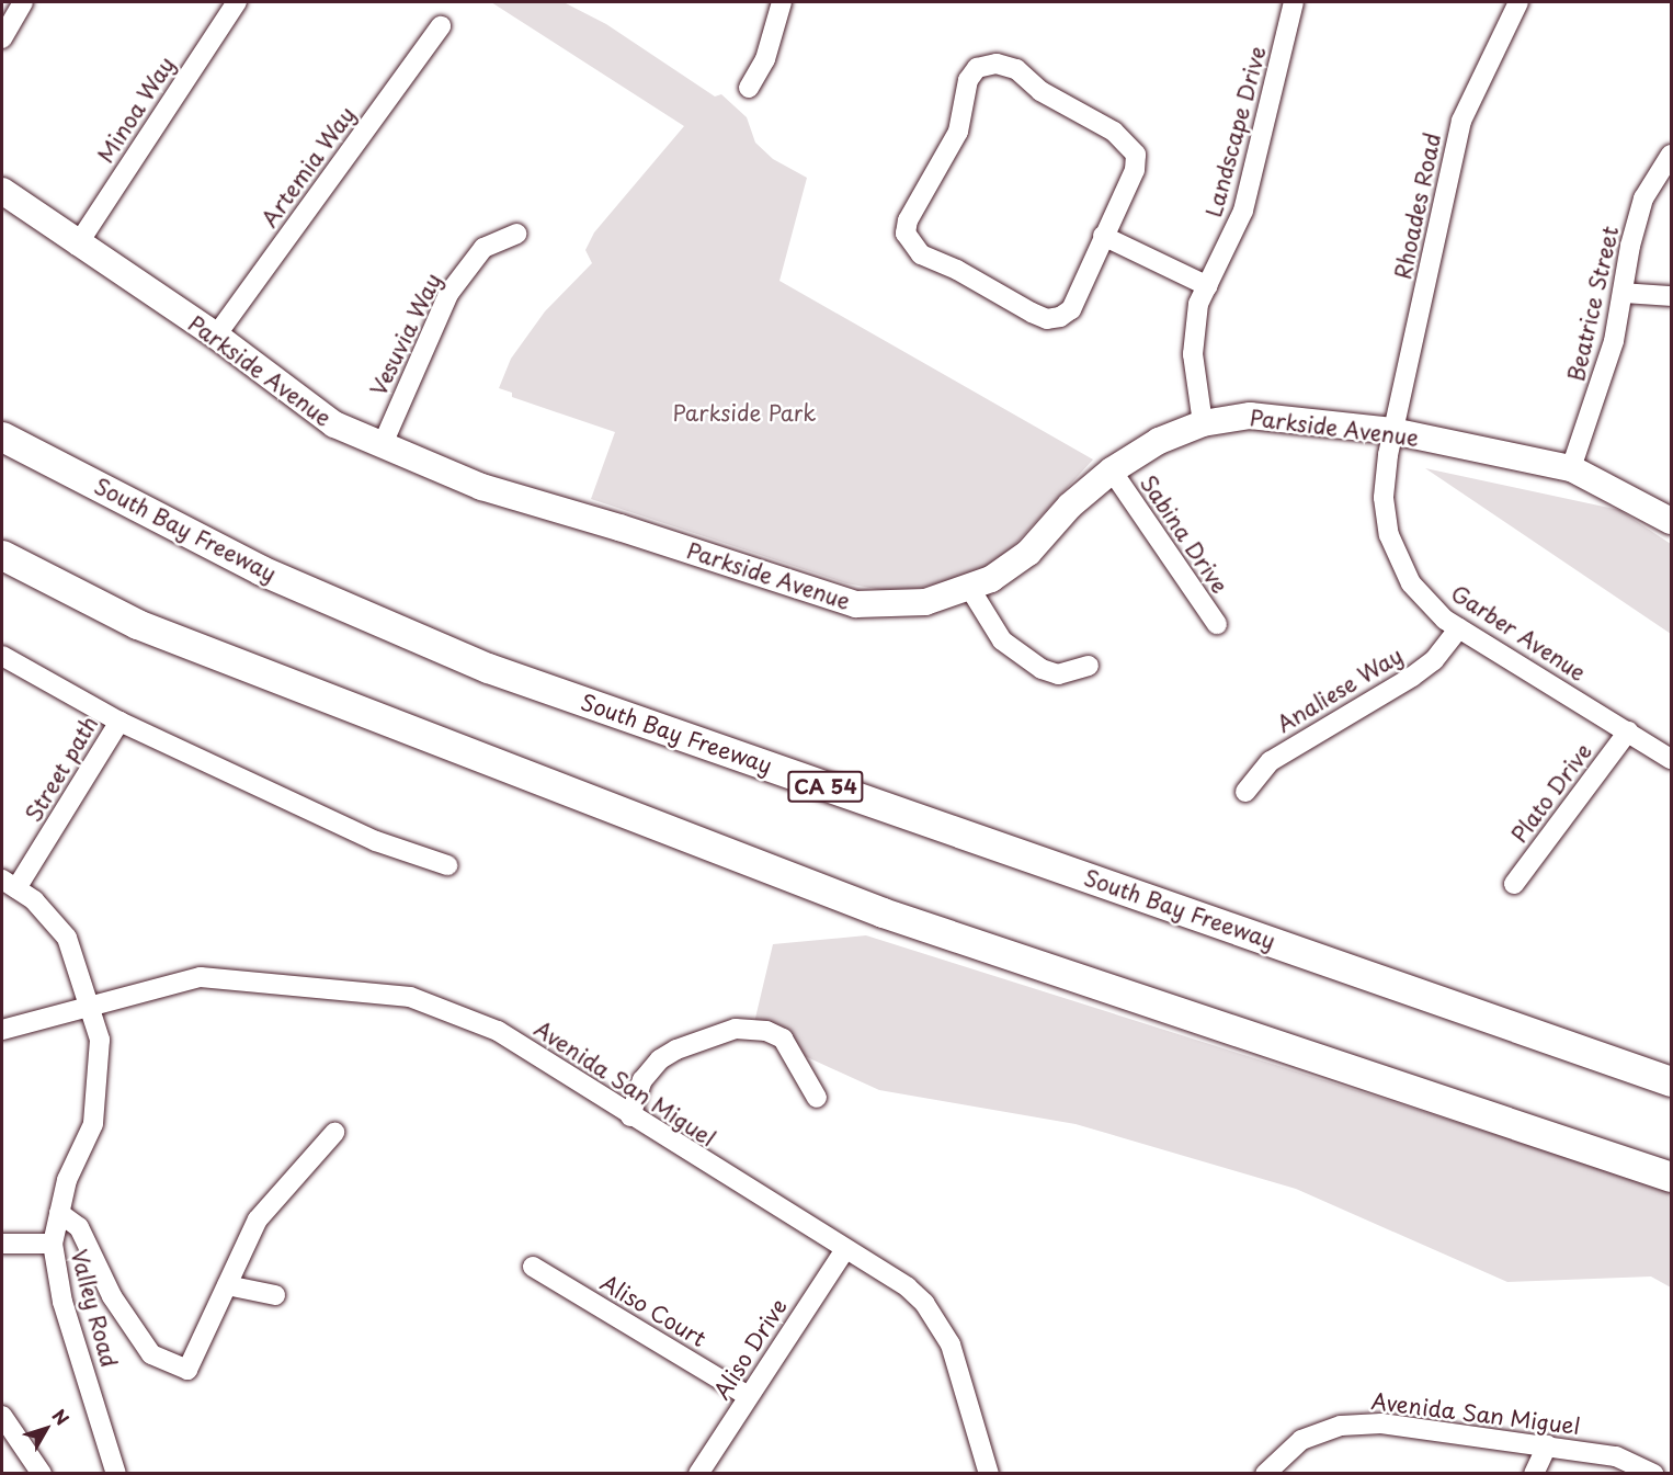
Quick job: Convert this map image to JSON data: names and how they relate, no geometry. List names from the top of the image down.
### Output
{
  "streets": {
    "highway": ["South Bay Freeway", "CA 54"],
    "main road": ["Parkside Avenue"],
    "street": [
      "Minoa Way",
      "Landscape Drive",
      "Artemia Way",
      "Rhoades Road",
      "Beatrice Street",
      "Vesuvia Way",
      "Sabina Drive",
      "Garber Avenue",
      "Analiese Way",
      "Street path",
      "Plato Drive",
      "Avenida San Miguel",
      "Valley Road",
      "Aliso Court",
      "Aliso Drive"
    ]
  },
  "crossings": [
    ["Minoa Way", "Parkside Avenue"],
    ["Landscape Drive", "Parkside Avenue"],
    ["Artemia Way", "Parkside Avenue"],
    ["Rhoades Road", "Parkside Avenue"],
    ["Rhoades Road", "Garber Avenue"],
    ["Beatrice Street", "Parkside Avenue"],
    ["Vesuvia Way", "Parkside Avenue"],
    ["Parkside Avenue", "Sabina Drive"],
    ["Parkside Avenue", "Garber Avenue"],
    ["Garber Avenue", "Analiese Way"],
    ["Garber Avenue", "Plato Drive"],
    ["Street path", "Valley Road"],
    ["Avenida San Miguel", "Valley Road"],
    ["Avenida San Miguel", "Aliso Drive"],
    ["Aliso Court", "Aliso Drive"]
  ],
  "parks": ["Parkside Park"],
  "north": "top right"
}
